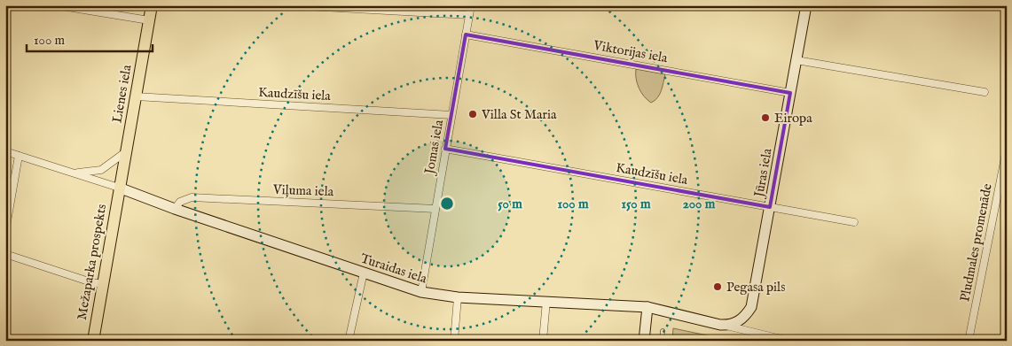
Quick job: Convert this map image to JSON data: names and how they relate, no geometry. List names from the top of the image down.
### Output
{
  "streets": {
    "main road": ["Lienes iela", "Mežaparka prospekts"],
    "street": [
      "Viktorijas iela",
      "Kaudzīšu iela",
      "Jomas iela",
      "Jūras iela",
      "Viļuma iela",
      "Pludmales promenāde",
      "Turaidas iela"
    ]
  },
  "crossings": [
    ["Viktorijas iela", "Jomas iela"],
    ["Viktorijas iela", "Jūras iela"],
    ["Lienes iela", "Kaudzīšu iela"],
    ["Lienes iela", "Mežaparka prospekts"],
    ["Lienes iela", "Turaidas iela"],
    ["Kaudzīšu iela", "Jomas iela"],
    ["Kaudzīšu iela", "Jūras iela"],
    ["Jomas iela", "Viļuma iela"],
    ["Jomas iela", "Turaidas iela"],
    ["Jūras iela", "Turaidas iela"],
    ["Viļuma iela", "Turaidas iela"],
    ["Mežaparka prospekts", "Turaidas iela"]
  ],
  "places": ["Villa St Maria", "Eiropa", "Pegasa pils"],
  "scale_bar": "100 m",
  "rings": [
    "50 m",
    "100 m",
    "150 m",
    "200 m"
  ]
}
